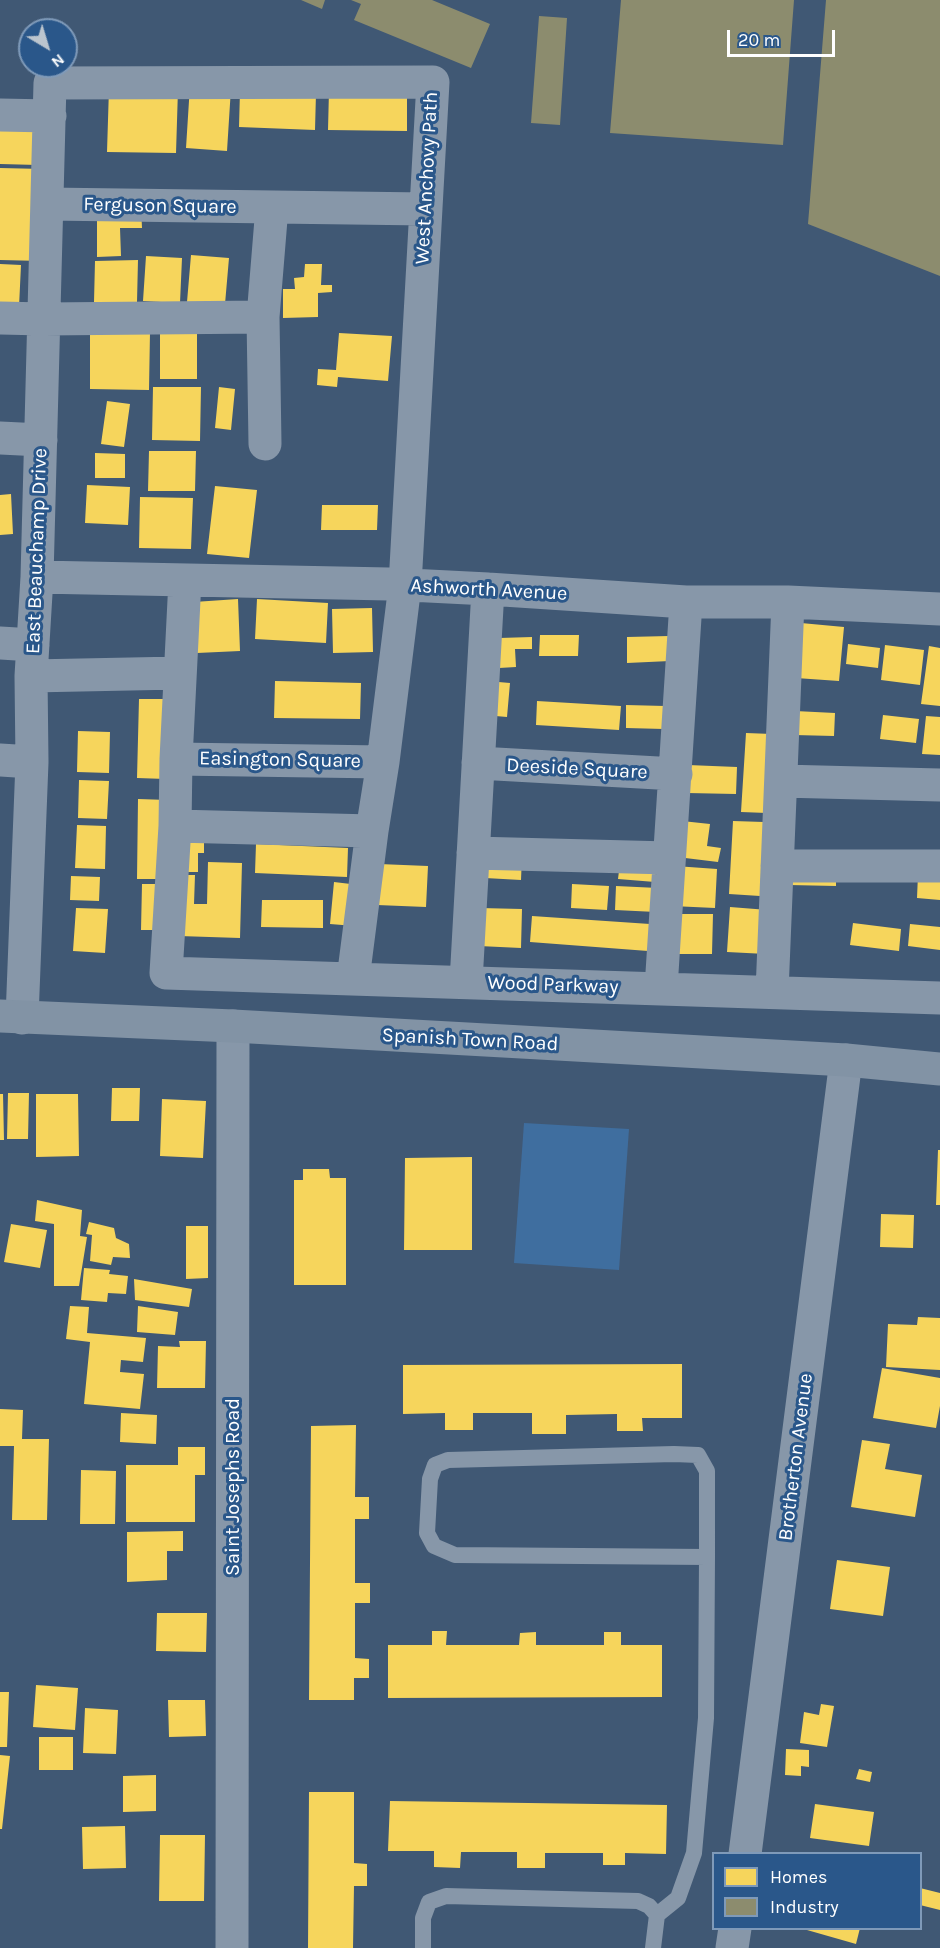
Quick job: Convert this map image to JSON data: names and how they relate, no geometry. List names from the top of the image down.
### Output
{
  "streets": {
    "main road": ["Spanish Town Road"],
    "street": [
      "West Anchovy Path",
      "Ferguson Square",
      "East Beauchamp Drive",
      "Ashworth Avenue",
      "Easington Square",
      "Deeside Square",
      "Wood Parkway",
      "Brotherton Avenue",
      "Saint Josephs Road"
    ]
  },
  "crossings": [
    ["West Anchovy Path", "Ferguson Square"],
    ["West Anchovy Path", "East Beauchamp Drive"],
    ["West Anchovy Path", "Ashworth Avenue"],
    ["West Anchovy Path", "Easington Square"],
    ["Ferguson Square", "East Beauchamp Drive"],
    ["East Beauchamp Drive", "Ashworth Avenue"],
    ["East Beauchamp Drive", "Spanish Town Road"],
    ["Ashworth Avenue", "Easington Square"],
    ["Ashworth Avenue", "Deeside Square"],
    ["Easington Square", "Wood Parkway"],
    ["Deeside Square", "Wood Parkway"],
    ["Spanish Town Road", "Brotherton Avenue"],
    ["Spanish Town Road", "Saint Josephs Road"]
  ],
  "legend": ["Homes", "Industry"],
  "scale_bar": "20 m",
  "north": "bottom right"
}
